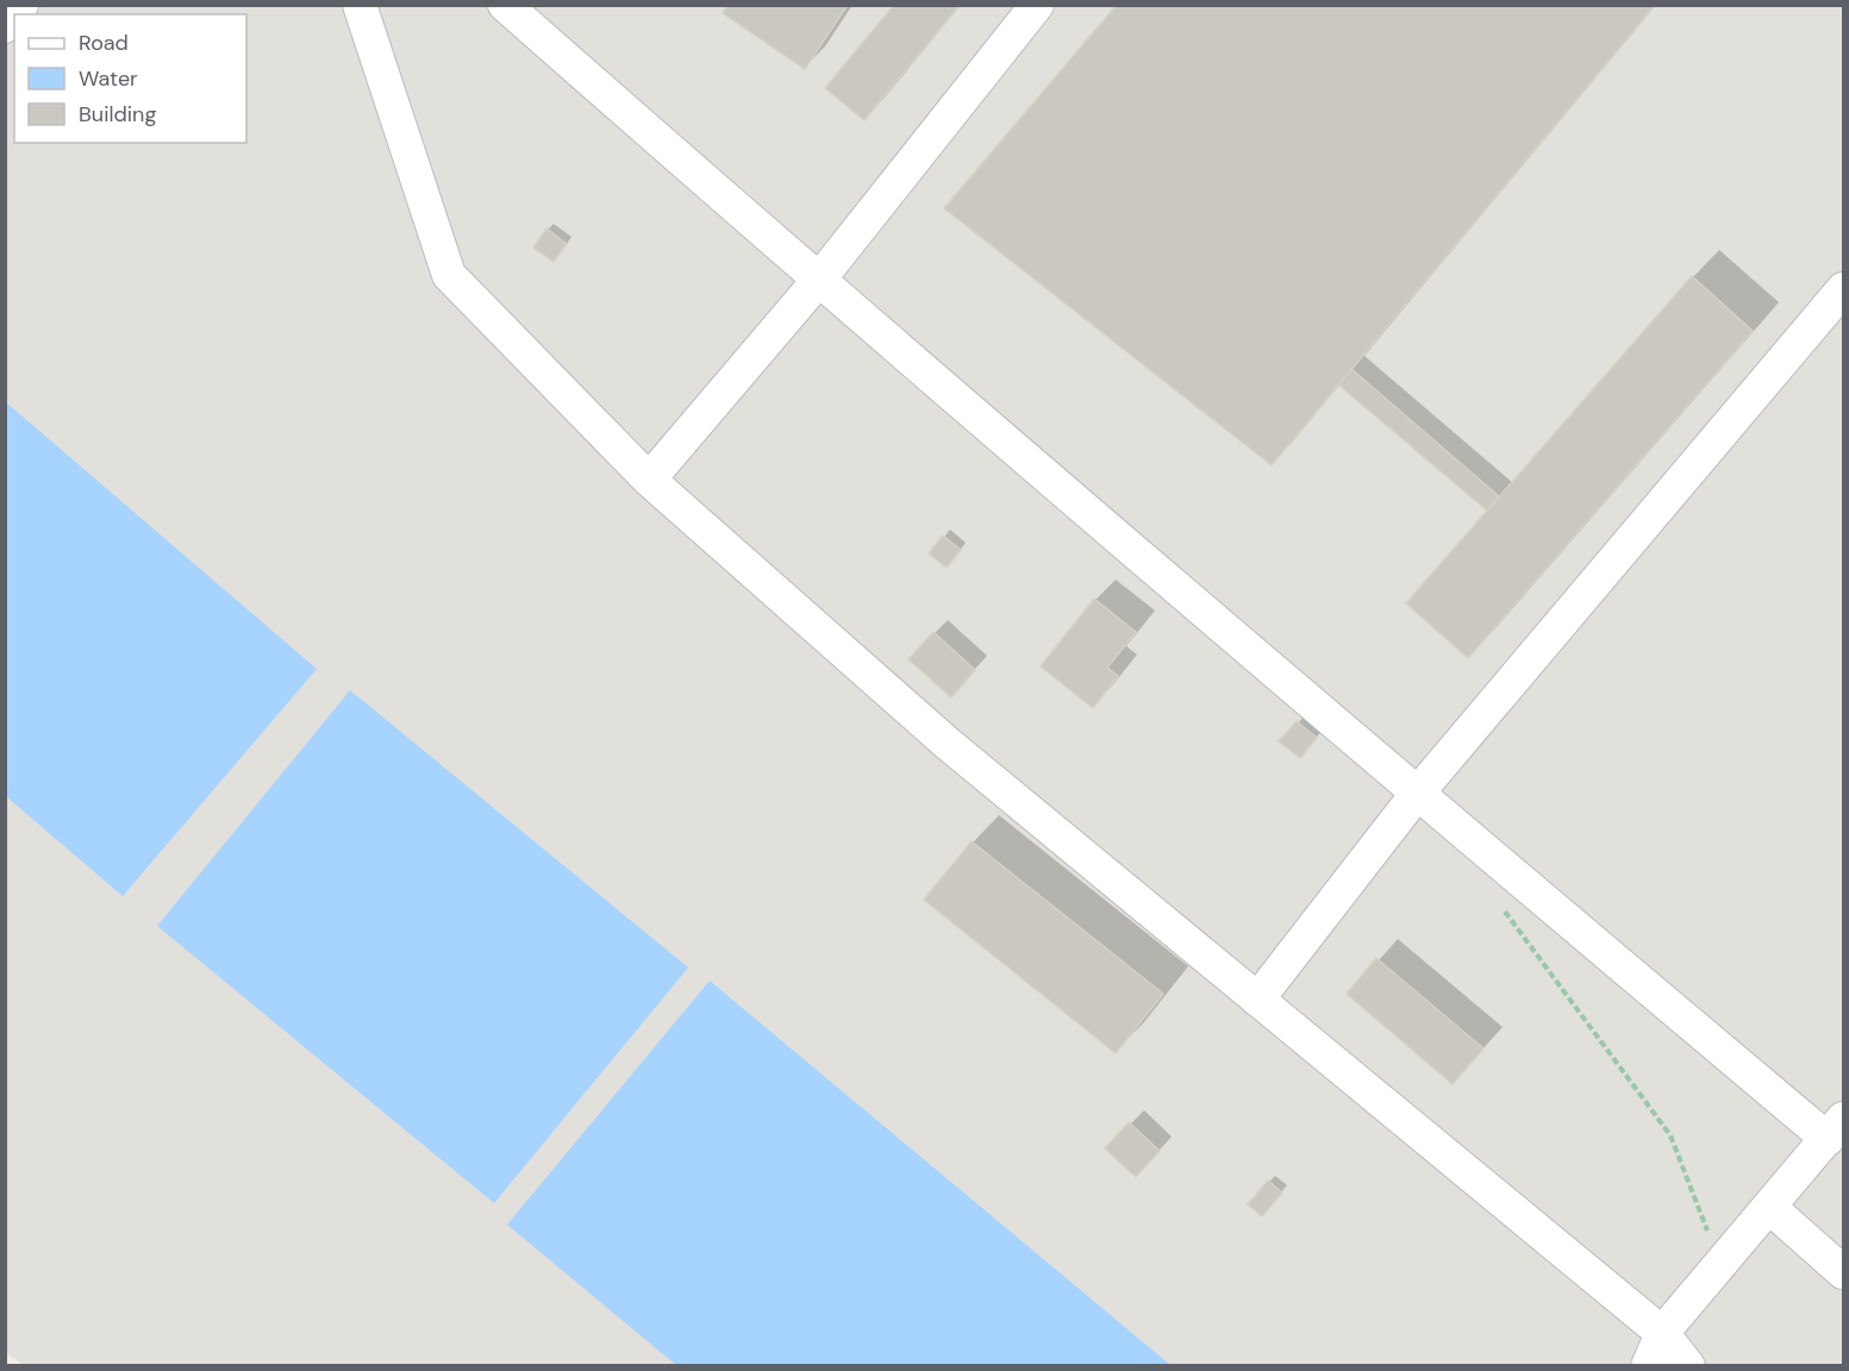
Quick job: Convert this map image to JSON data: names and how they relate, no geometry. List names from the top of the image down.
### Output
{
  "legend": ["Road", "Water", "Building"]
}
